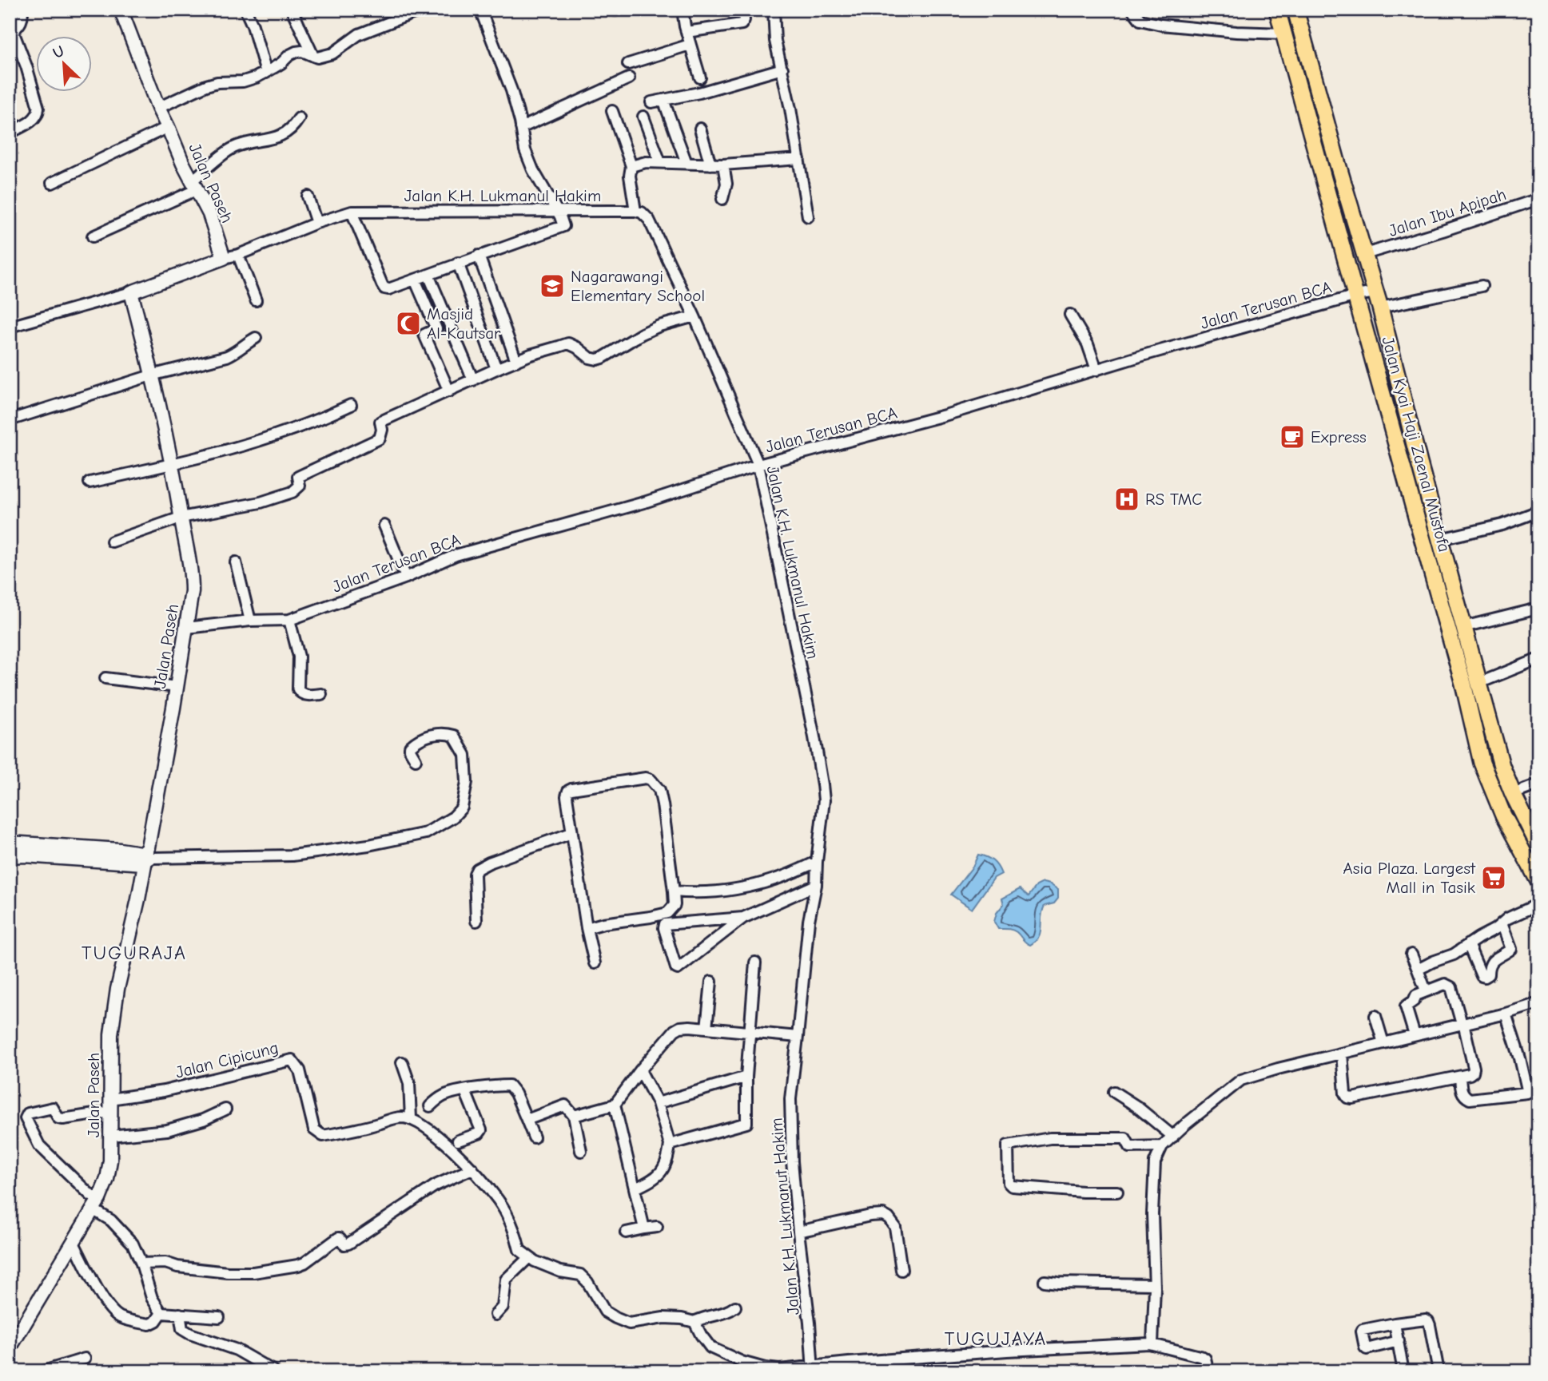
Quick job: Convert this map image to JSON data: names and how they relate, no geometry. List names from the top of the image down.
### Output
{
  "streets": {
    "main road": ["Jalan Kyai Haji Zaenal Mustofa"],
    "street": [
      "Jalan Paseh",
      "Jalan K.H. Lukmanul Hakim",
      "Jalan Ibu Apipah",
      "Jalan Terusan BCA",
      "Jalan Cipicung",
      "Jalan K.H. Lukmanut Hakim"
    ]
  },
  "crossings": [
    ["Jalan Paseh", "Jalan K.H. Lukmanul Hakim"],
    ["Jalan Paseh", "Jalan Terusan BCA"],
    ["Jalan Paseh", "Jalan Cipicung"],
    ["Jalan K.H. Lukmanul Hakim", "Jalan Terusan BCA"],
    ["Jalan K.H. Lukmanul Hakim", "Jalan K.H. Lukmanut Hakim"],
    ["Jalan Ibu Apipah", "Jalan Kyai Haji Zaenal Mustofa"],
    ["Jalan Terusan BCA", "Jalan Kyai Haji Zaenal Mustofa"]
  ],
  "districts": ["TUGURAJA", "TUGUJAYA"],
  "places": {
    "school or university": ["Nagarawangi Elementary School"],
    "mosque": ["Masjid Al-Kautsar"],
    "cafe": ["Express"],
    "hospital": ["RS TMC"],
    "supermarket": ["Asia Plaza. Largest Mall in Tasik"]
  },
  "north": "top left"
}
